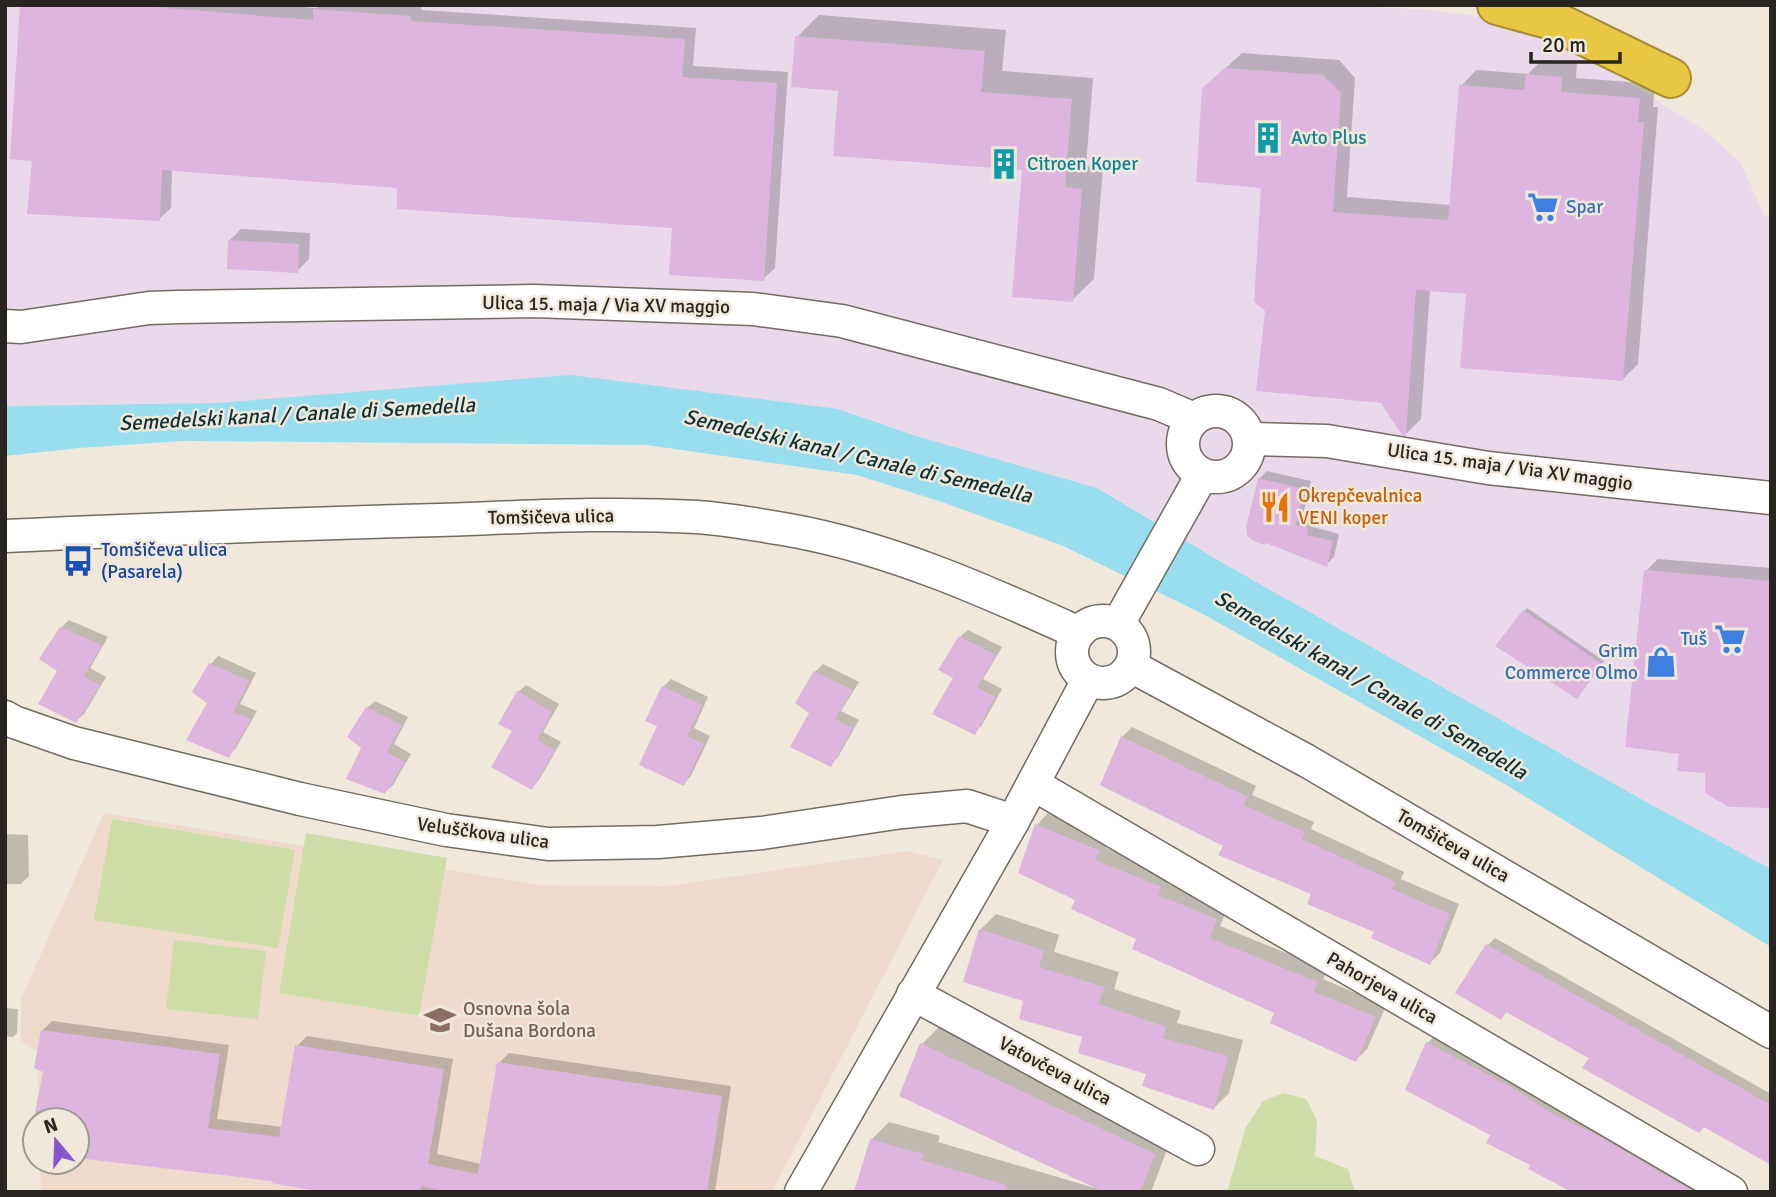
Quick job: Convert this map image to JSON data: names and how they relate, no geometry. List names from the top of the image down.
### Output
{
  "streets": {
    "street": [
      "Ulica 15. maja / Via XV maggio",
      "Tomšičeva ulica",
      "Veluščkova ulica",
      "Pahorjeva ulica",
      "Vatovčeva ulica"
    ]
  },
  "water": ["Semedelski kanal / Canale di Semedella"],
  "places": {
    "building": ["Avto Plus", "Citroen Koper"],
    "supermarket": ["Spar", "Tuš"],
    "restaurant": ["Okrepčevalnica VENI koper"],
    "bus stop": ["Tomšičeva ulica (Pasarela)"],
    "shop": ["Grim Commerce Olmo"],
    "school or university": ["Osnovna šola Dušana Bordona"]
  },
  "scale_bar": "20 m",
  "north": "top"
}
